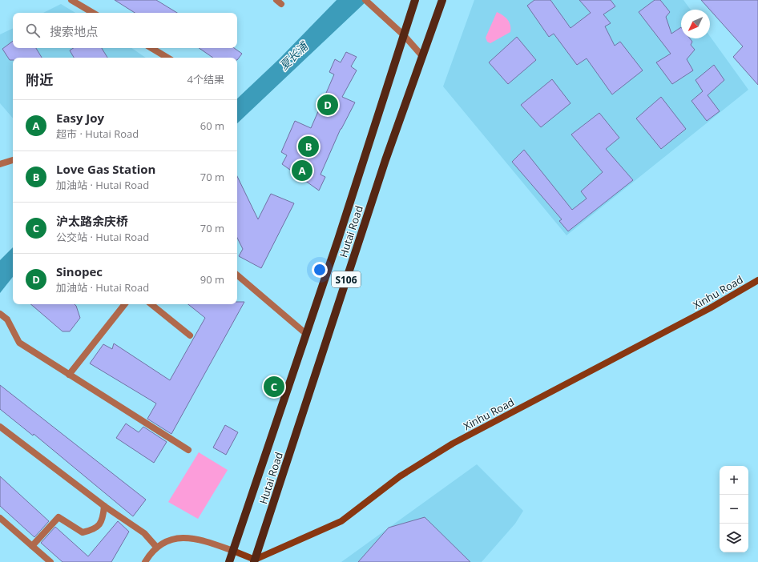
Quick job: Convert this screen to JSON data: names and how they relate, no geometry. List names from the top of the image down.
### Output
{
  "streets": {
    "main road": ["Hutai Road", "S106", "Xinhu Road"]
  },
  "crossings": [
    ["Hutai Road", "Xinhu Road"]
  ],
  "water": ["夏长浦"],
  "north": "bottom left",
  "page": {
    "search": "搜索地点",
    "heading": ["附近", "4个结果"],
    "pins": [
      "D",
      "B",
      "A",
      "C"
    ],
    "list": [
      {
        "mark": "A",
        "name": "Easy Joy",
        "note": "超市 · Hutai Road",
        "value": "60 m"
      },
      {
        "mark": "B",
        "name": "Love Gas Station",
        "note": "加油站 · Hutai Road",
        "value": "70 m"
      },
      {
        "mark": "C",
        "name": "沪太路余庆桥",
        "note": "公交站 · Hutai Road",
        "value": "70 m"
      },
      {
        "mark": "D",
        "name": "Sinopec",
        "note": "加油站 · Hutai Road",
        "value": "90 m"
      }
    ],
    "map_buttons": ["+", "−"]
  }
}
